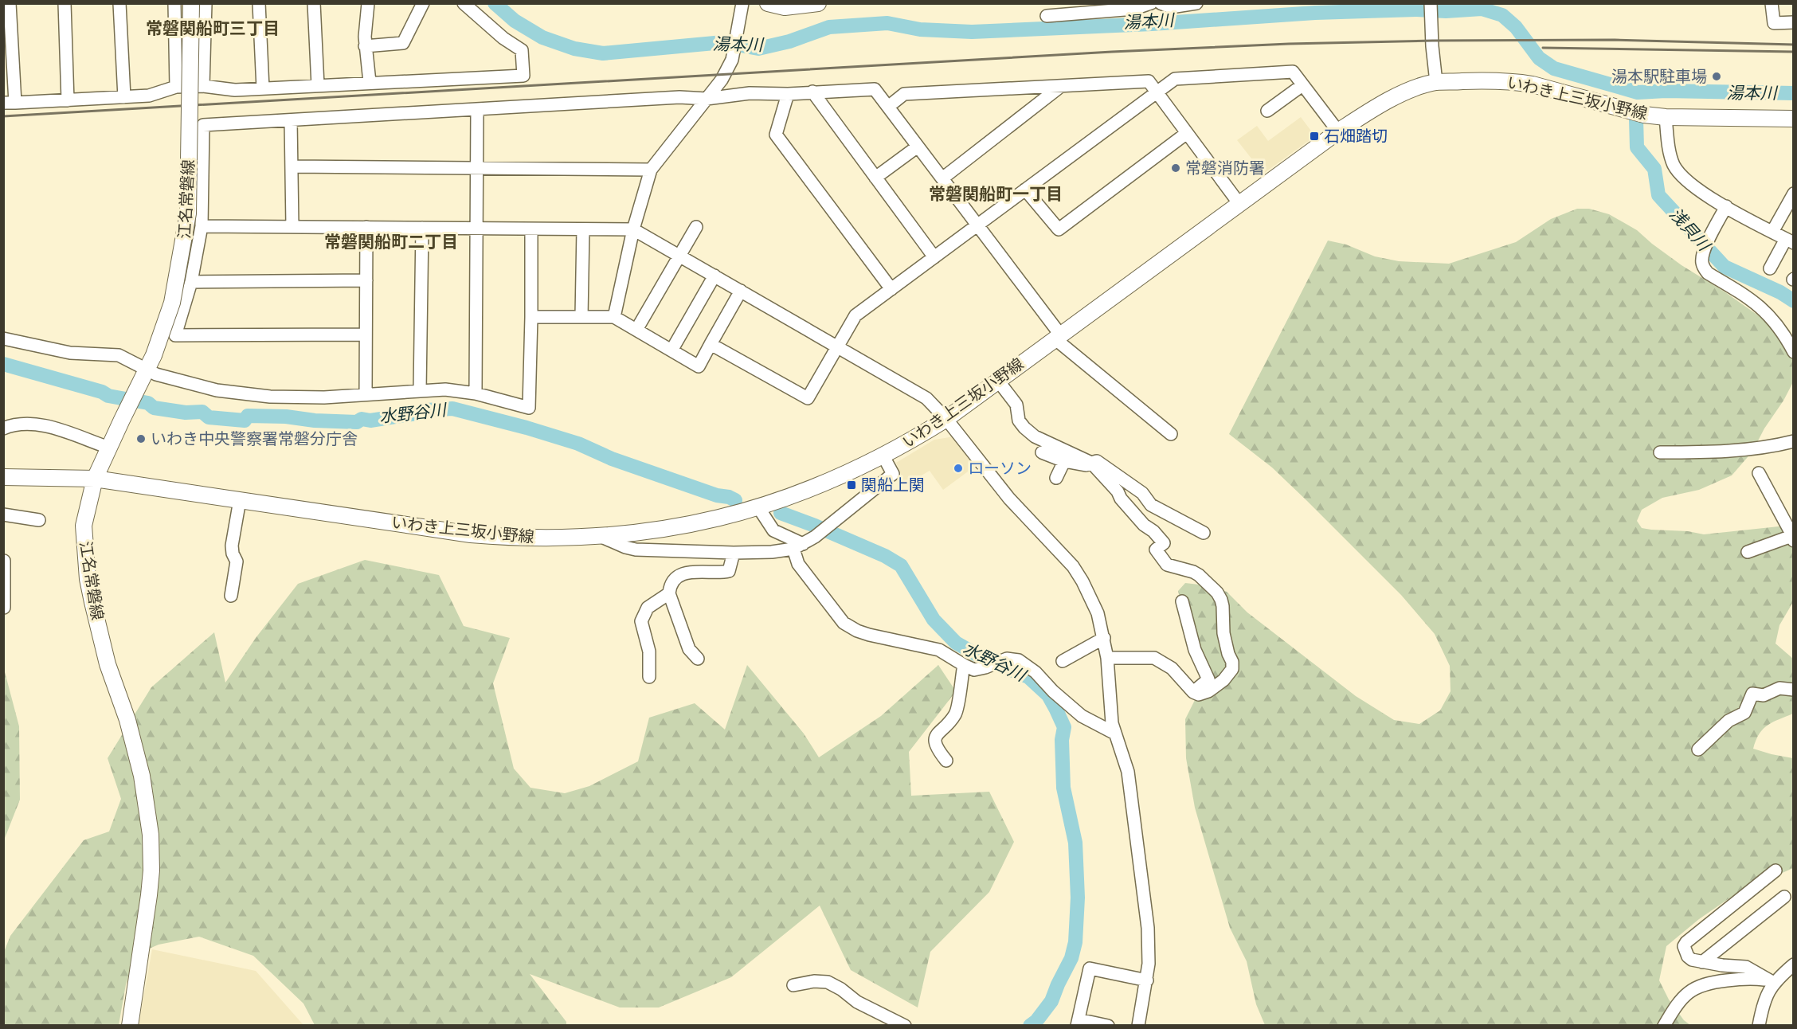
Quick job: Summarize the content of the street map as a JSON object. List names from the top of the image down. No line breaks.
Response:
{"streets":{"main road":["いわき上三坂小野線","江名常磐線"]},"crossings":[["いわき上三坂小野線","江名常磐線"]],"districts":["常磐関船町三丁目","常磐関船町一丁目","常磐関船町二丁目"],"water":["湯本川","浅貝川","水野谷川"],"places":{"other":["湯本駅駐車場","常磐消防署","いわき中央警察署常磐分庁舎","ローソン"],"transit":["石畑踏切","関船上関"]}}
